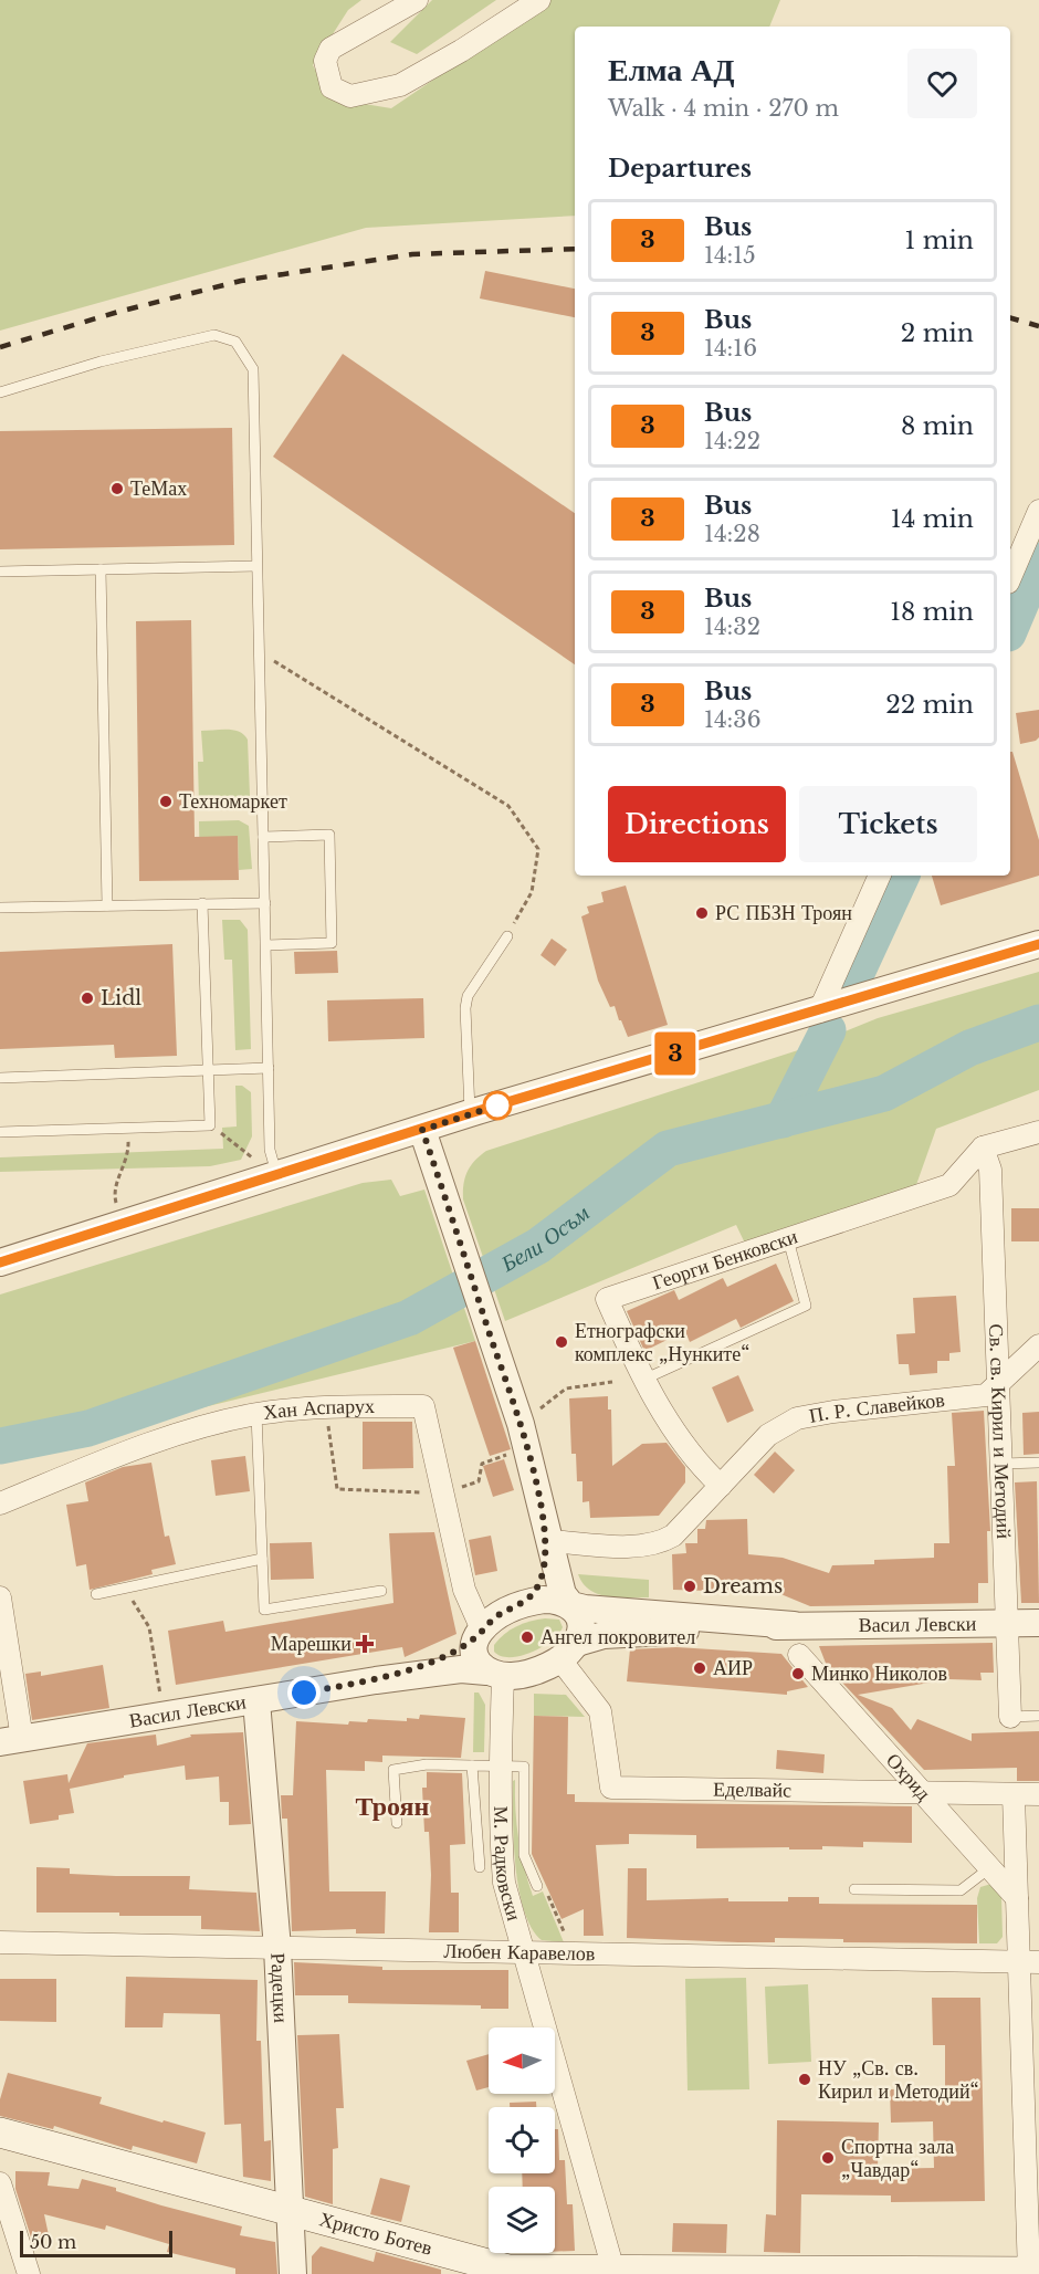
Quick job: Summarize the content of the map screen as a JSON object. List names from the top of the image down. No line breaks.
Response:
{"streets":{"main road":["Христо Ботев"],"street":["Георги Бенковски","П. Р. Славейков","Хан Аспарух","Св. св. Кирил и Методий","Васил Левски","Охрид","Еделвайс","М. Радковски","Любен Каравелов","Радецки"]},"crossings":[["Георги Бенковски","П. Р. Славейков"],["Георги Бенковски","Св. св. Кирил и Методий"],["П. Р. Славейков","Св. св. Кирил и Методий"],["Хан Аспарух","Васил Левски"],["Хан Аспарух","Еделвайс"],["Хан Аспарух","М. Радковски"],["Св. св. Кирил и Методий","Васил Левски"],["Васил Левски","Еделвайс"],["Васил Левски","М. Радковски"],["Васил Левски","Радецки"],["Охрид","Еделвайс"],["Еделвайс","М. Радковски"],["М. Радковски","Любен Каравелов"],["М. Радковски","Христо Ботев"],["Любен Каравелов","Радецки"],["Радецки","Христо Ботев"]],"districts":["Троян"],"water":["Бели Осъм"],"places":{"other":["ТеМах","Техномаркет","РС ПБЗН Троян","Lidl","Етнографски комплекс „Нунките“","Dreams","Ангел покровител","АИР","Минко Николов","НУ „Св. св. Кирил и Методий“","Спортна зала „Чавдар“"],"health":["Марешки"]},"lines":["bus line 3"],"scale_bar":"50 m","north":"left","page":{"on_map":"3","heading":[["Елма АД","Walk · 4 min · 270 m"],"Departures"],"list":[{"mark":"3","name":"Bus","note":"14:15","value":"1 min"},{"mark":"3","name":"Bus","note":"14:16","value":"2 min"},{"mark":"3","name":"Bus","note":"14:22","value":"8 min"},{"mark":"3","name":"Bus","note":"14:28","value":"14 min"},{"mark":"3","name":"Bus","note":"14:32","value":"18 min"},{"mark":"3","name":"Bus","note":"14:36","value":"22 min"}],"buttons":["Directions","Tickets"],"scale":"50 m"}}
